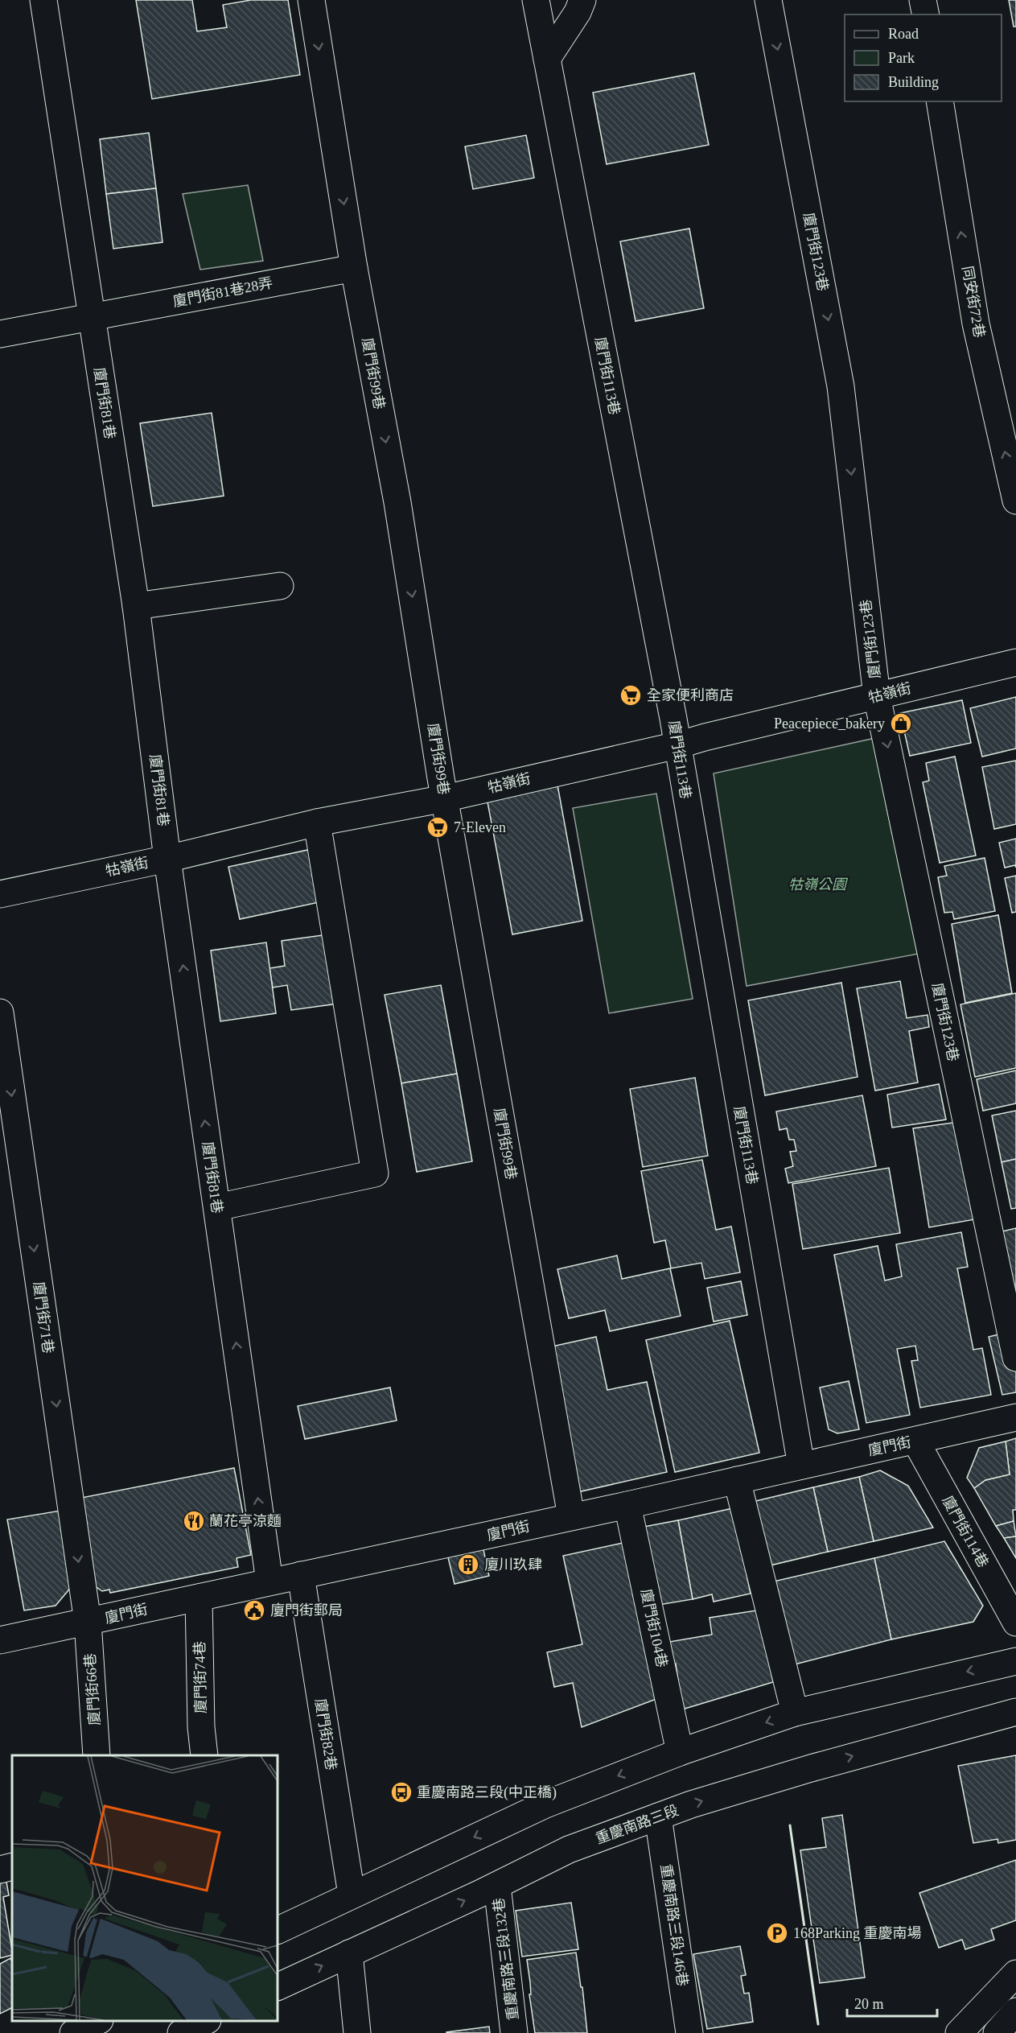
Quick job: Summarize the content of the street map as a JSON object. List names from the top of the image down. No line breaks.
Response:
{"streets":{"main road":["廈門街123巷","廈門街81巷28弄","同安街72巷","廈門街99巷","廈門街113巷","廈門街81巷","牯嶺街","廈門街71巷","廈門街","廈門街114巷","廈門街104巷","廈門街74巷","廈門街66巷","廈門街82巷","重慶南路三段","重慶南路三段146巷","重慶南路三段132巷"]},"crossings":[["廈門街123巷","牯嶺街"],["廈門街81巷28弄","廈門街99巷"],["廈門街81巷28弄","廈門街81巷"],["廈門街99巷","牯嶺街"],["廈門街99巷","廈門街"],["廈門街113巷","牯嶺街"],["廈門街113巷","廈門街"],["廈門街81巷","牯嶺街"],["廈門街81巷","廈門街"],["廈門街71巷","廈門街"],["廈門街71巷","廈門街66巷"],["廈門街","廈門街114巷"],["廈門街","廈門街104巷"],["廈門街","廈門街74巷"],["廈門街","廈門街66巷"],["廈門街","廈門街82巷"],["重慶南路三段","重慶南路三段146巷"],["重慶南路三段","重慶南路三段132巷"]],"one_way":["廈門街123巷","同安街72巷","廈門街99巷","廈門街81巷","廈門街71巷"],"parks":["牯嶺公園"],"places":{"supermarket":["全家便利商店","7-Eleven"],"shop":["Peacepiece_bakery"],"restaurant":["蘭花亭涼麵"],"building":["廈川玖肆"],"public building":["廈門街郵局"],"bus stop":["重慶南路三段(中正橋)"],"parking":["168Parking 重慶南場"]},"legend":["Road","Park","Building"],"scale_bar":"20 m"}
